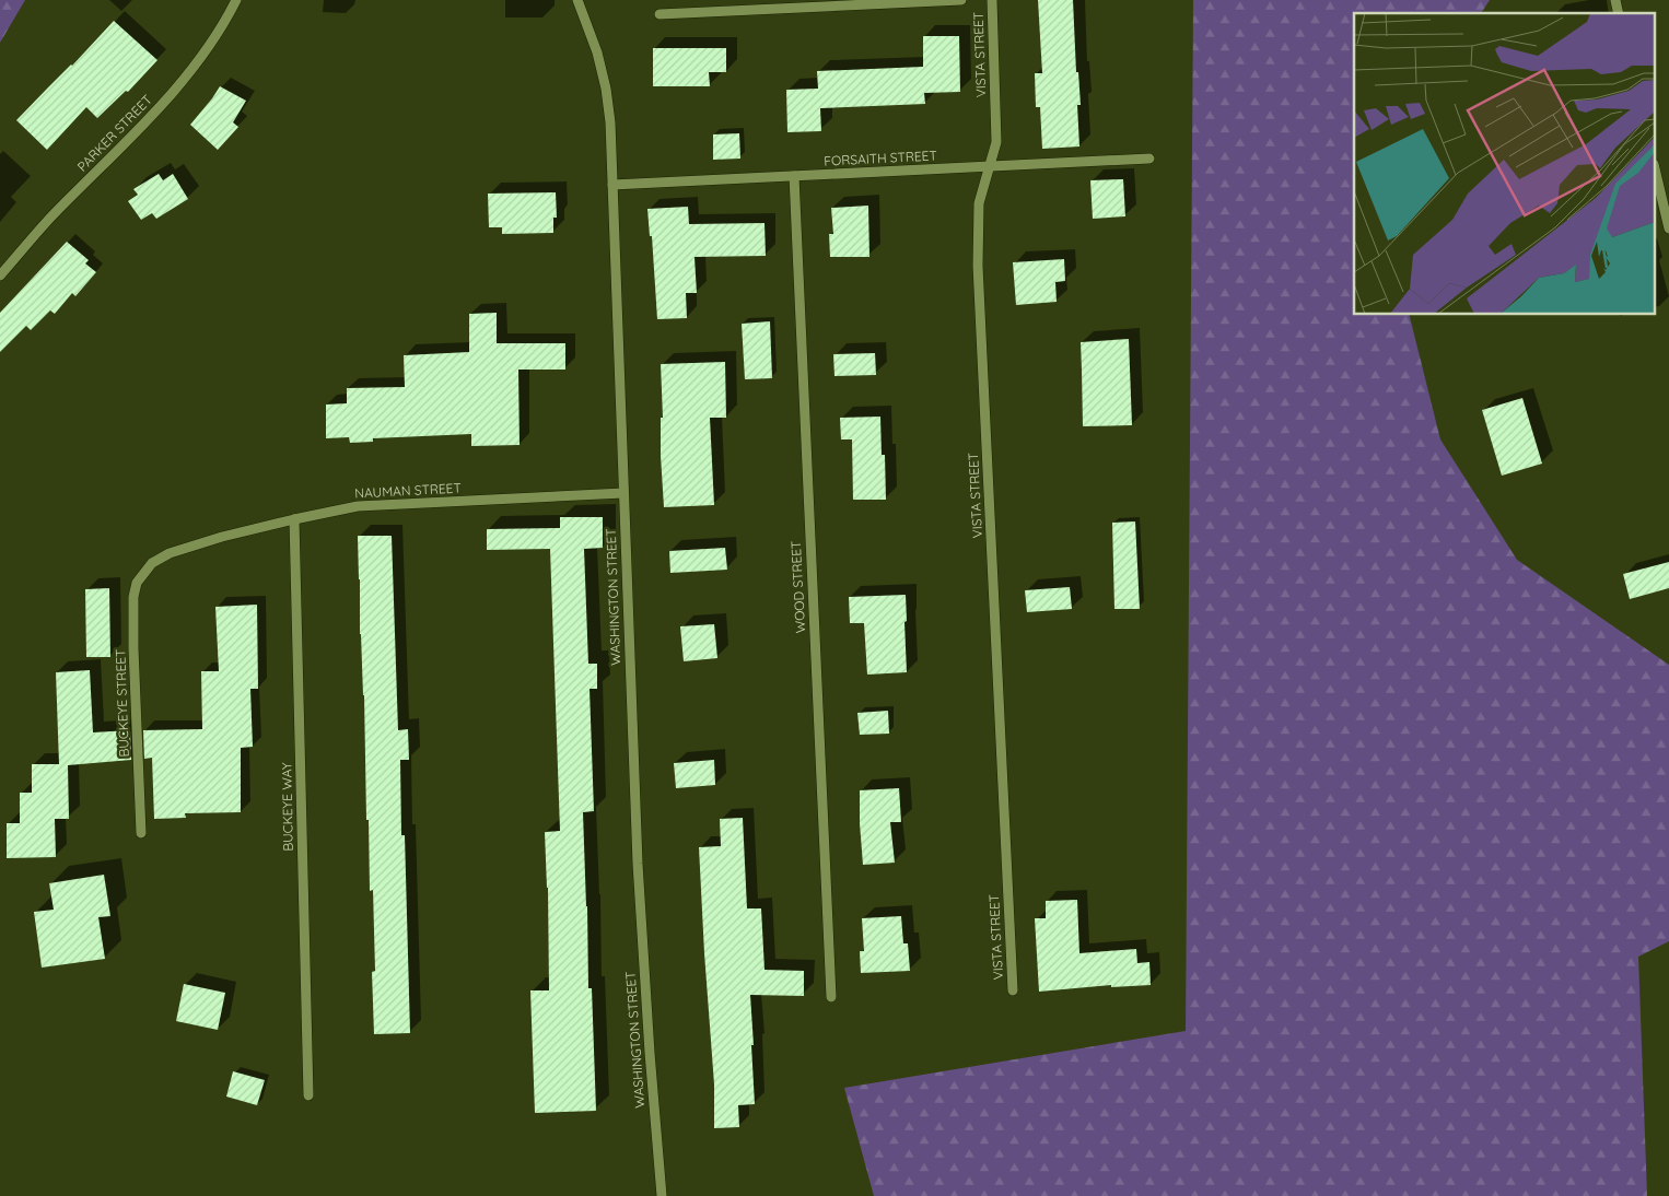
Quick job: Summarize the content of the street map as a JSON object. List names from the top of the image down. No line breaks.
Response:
{"streets":{"street":["VISTA STREET","PARKER STREET","FORSAITH STREET","NAUMAN STREET","WOOD STREET","WASHINGTON STREET","BUCKEYE STREET","BUCKEYE WAY"]},"crossings":[["VISTA STREET","FORSAITH STREET"],["FORSAITH STREET","WOOD STREET"],["FORSAITH STREET","WASHINGTON STREET"],["NAUMAN STREET","WASHINGTON STREET"],["NAUMAN STREET","BUCKEYE STREET"],["NAUMAN STREET","BUCKEYE WAY"]]}
